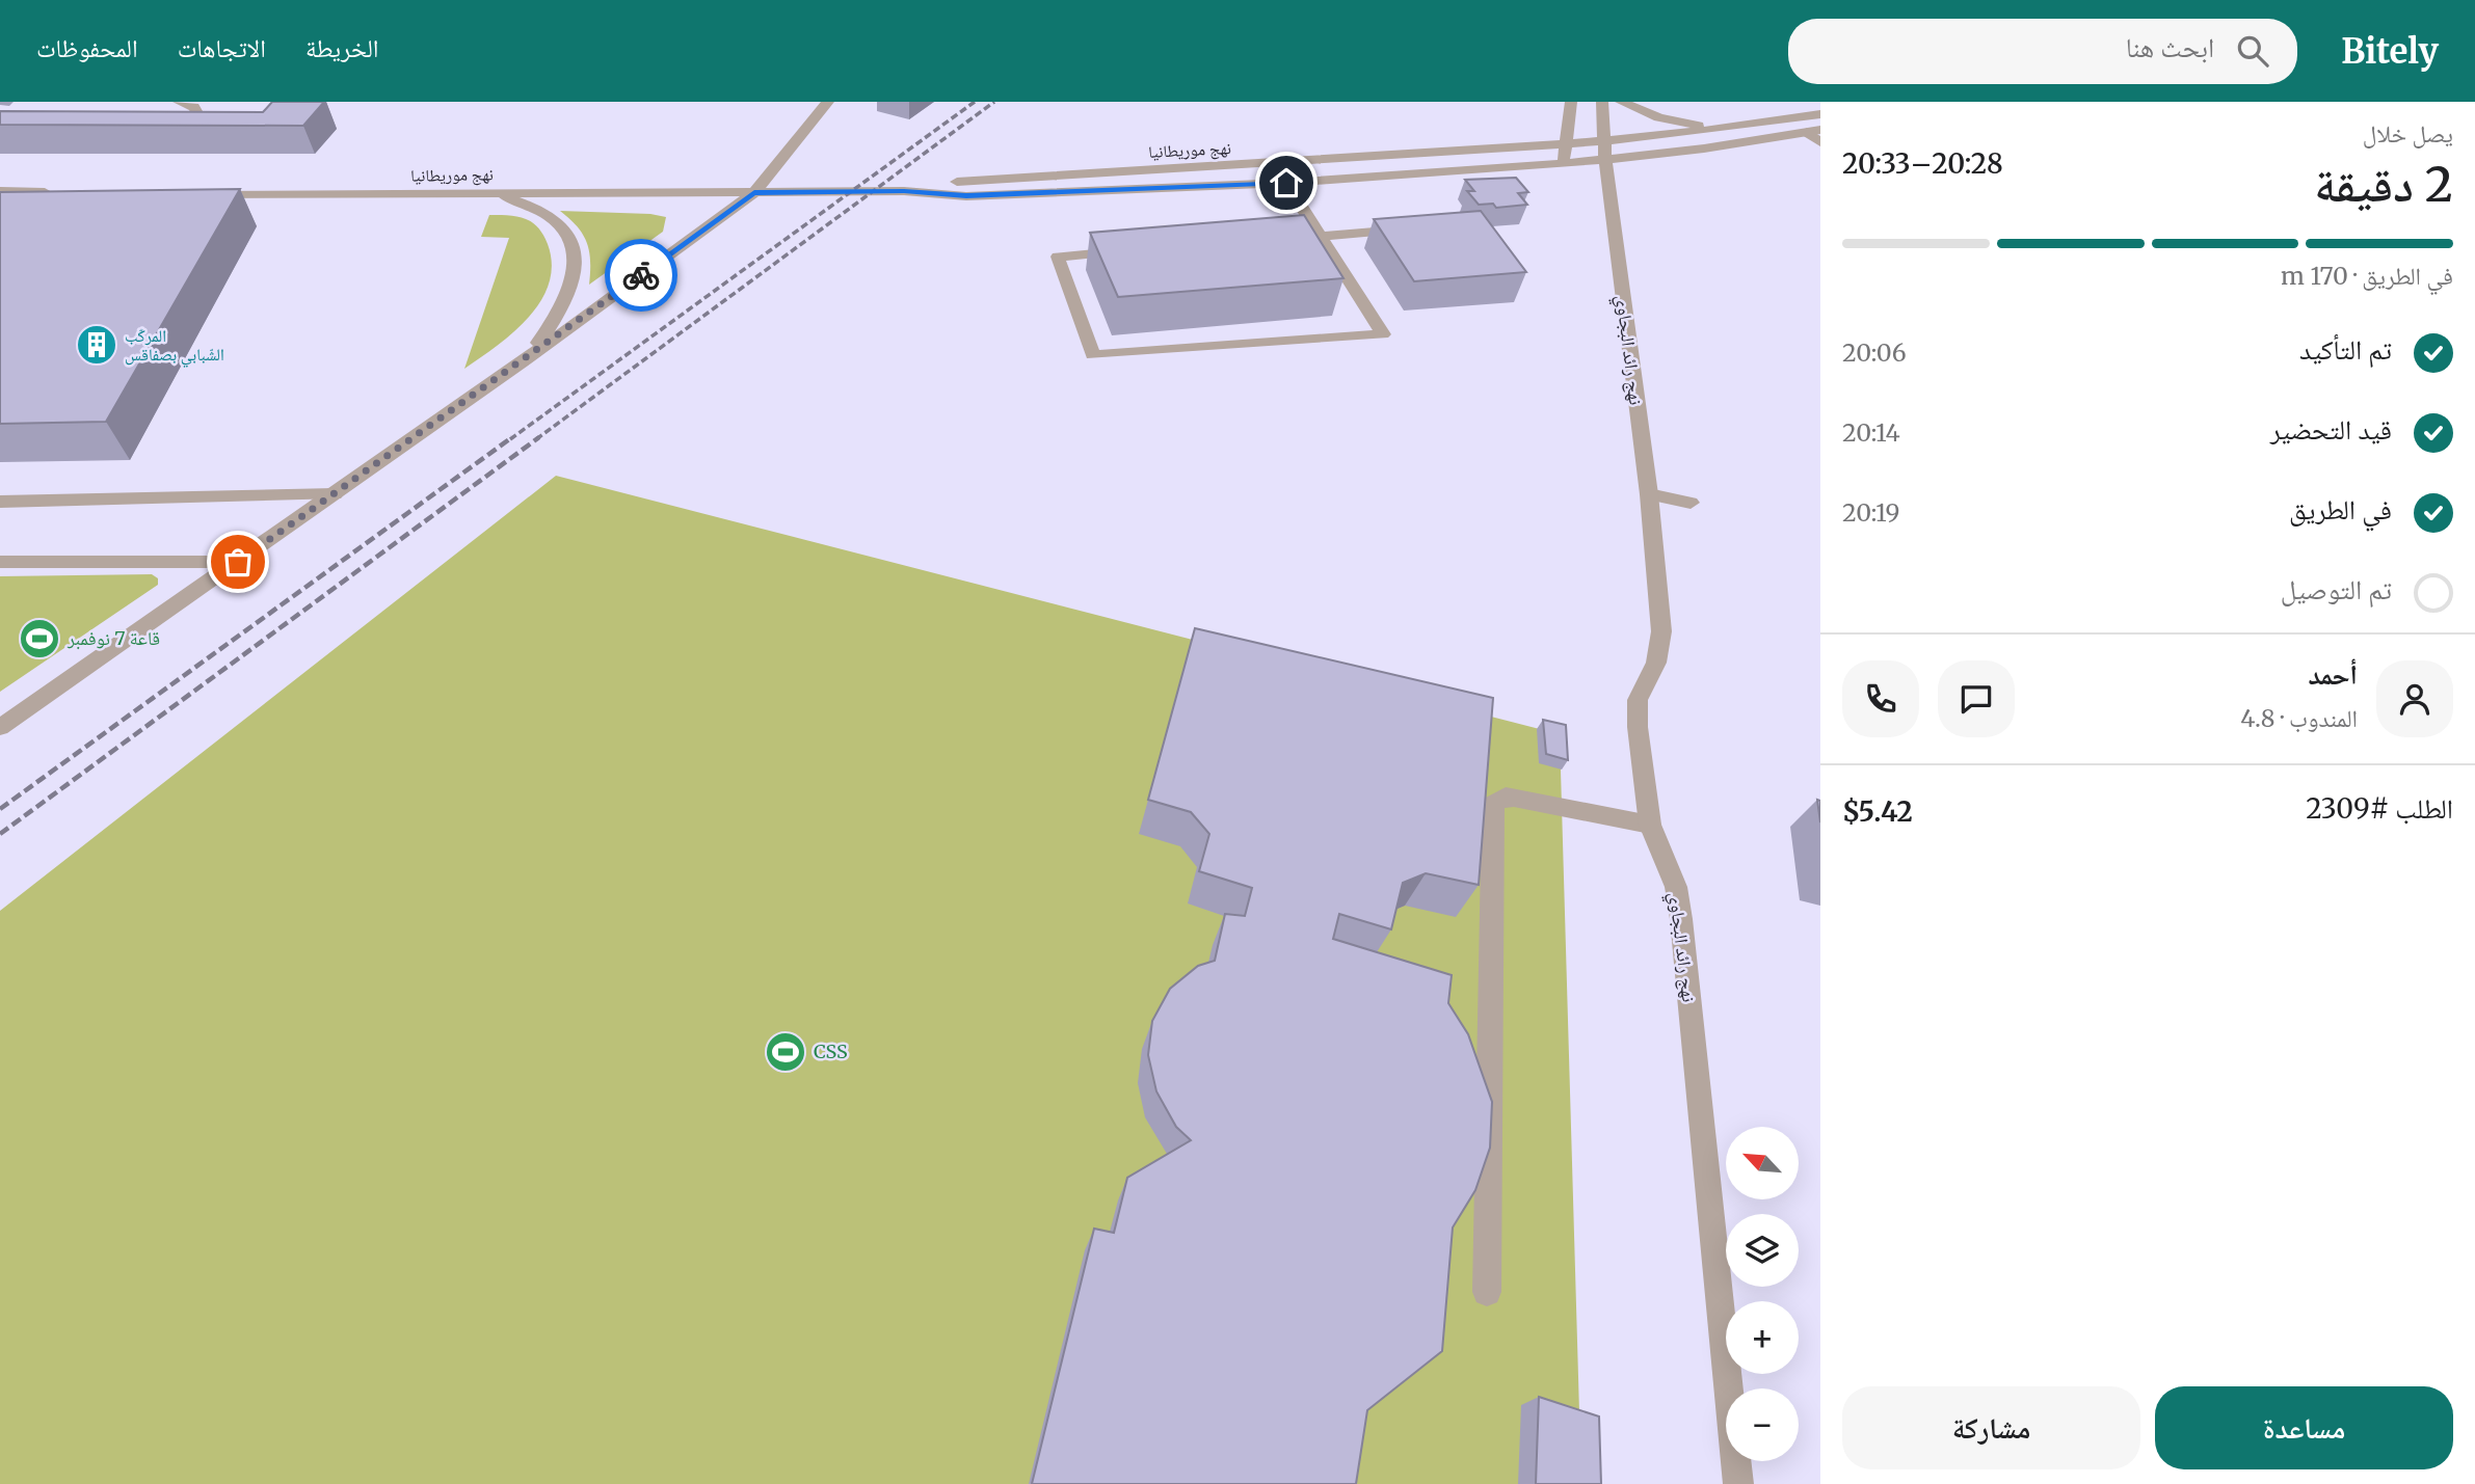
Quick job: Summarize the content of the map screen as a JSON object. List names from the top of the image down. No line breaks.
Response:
{"streets":{"street":["نهج موريطانيا","نهج رائد البجاوي"]},"crossings":[["نهج موريطانيا","نهج رائد البجاوي"]],"places":{"building":["المركّب الشّبابي بصفاقس"],"sports":["قاعة 7 نوفمبر","CSS"]},"north":"top left","page":{"header":"Bitely","search":"ابحث هنا","nav":["الخريطة","الاتجاهات","المحفوظات"],"heading":["2 دقيقة","يصل خلال","20:28–20:33"],"panel":["أحمد","المندوب · 4.8","الطلب #2309","$5.42"],"bar":"في الطريق · 170 m","list":[["تم التأكيد","20:06"],["قيد التحضير","20:14"],["في الطريق","20:19"],"تم التوصيل"],"map_buttons":["+","−"],"buttons":["مساعدة","مشاركة"]}}
